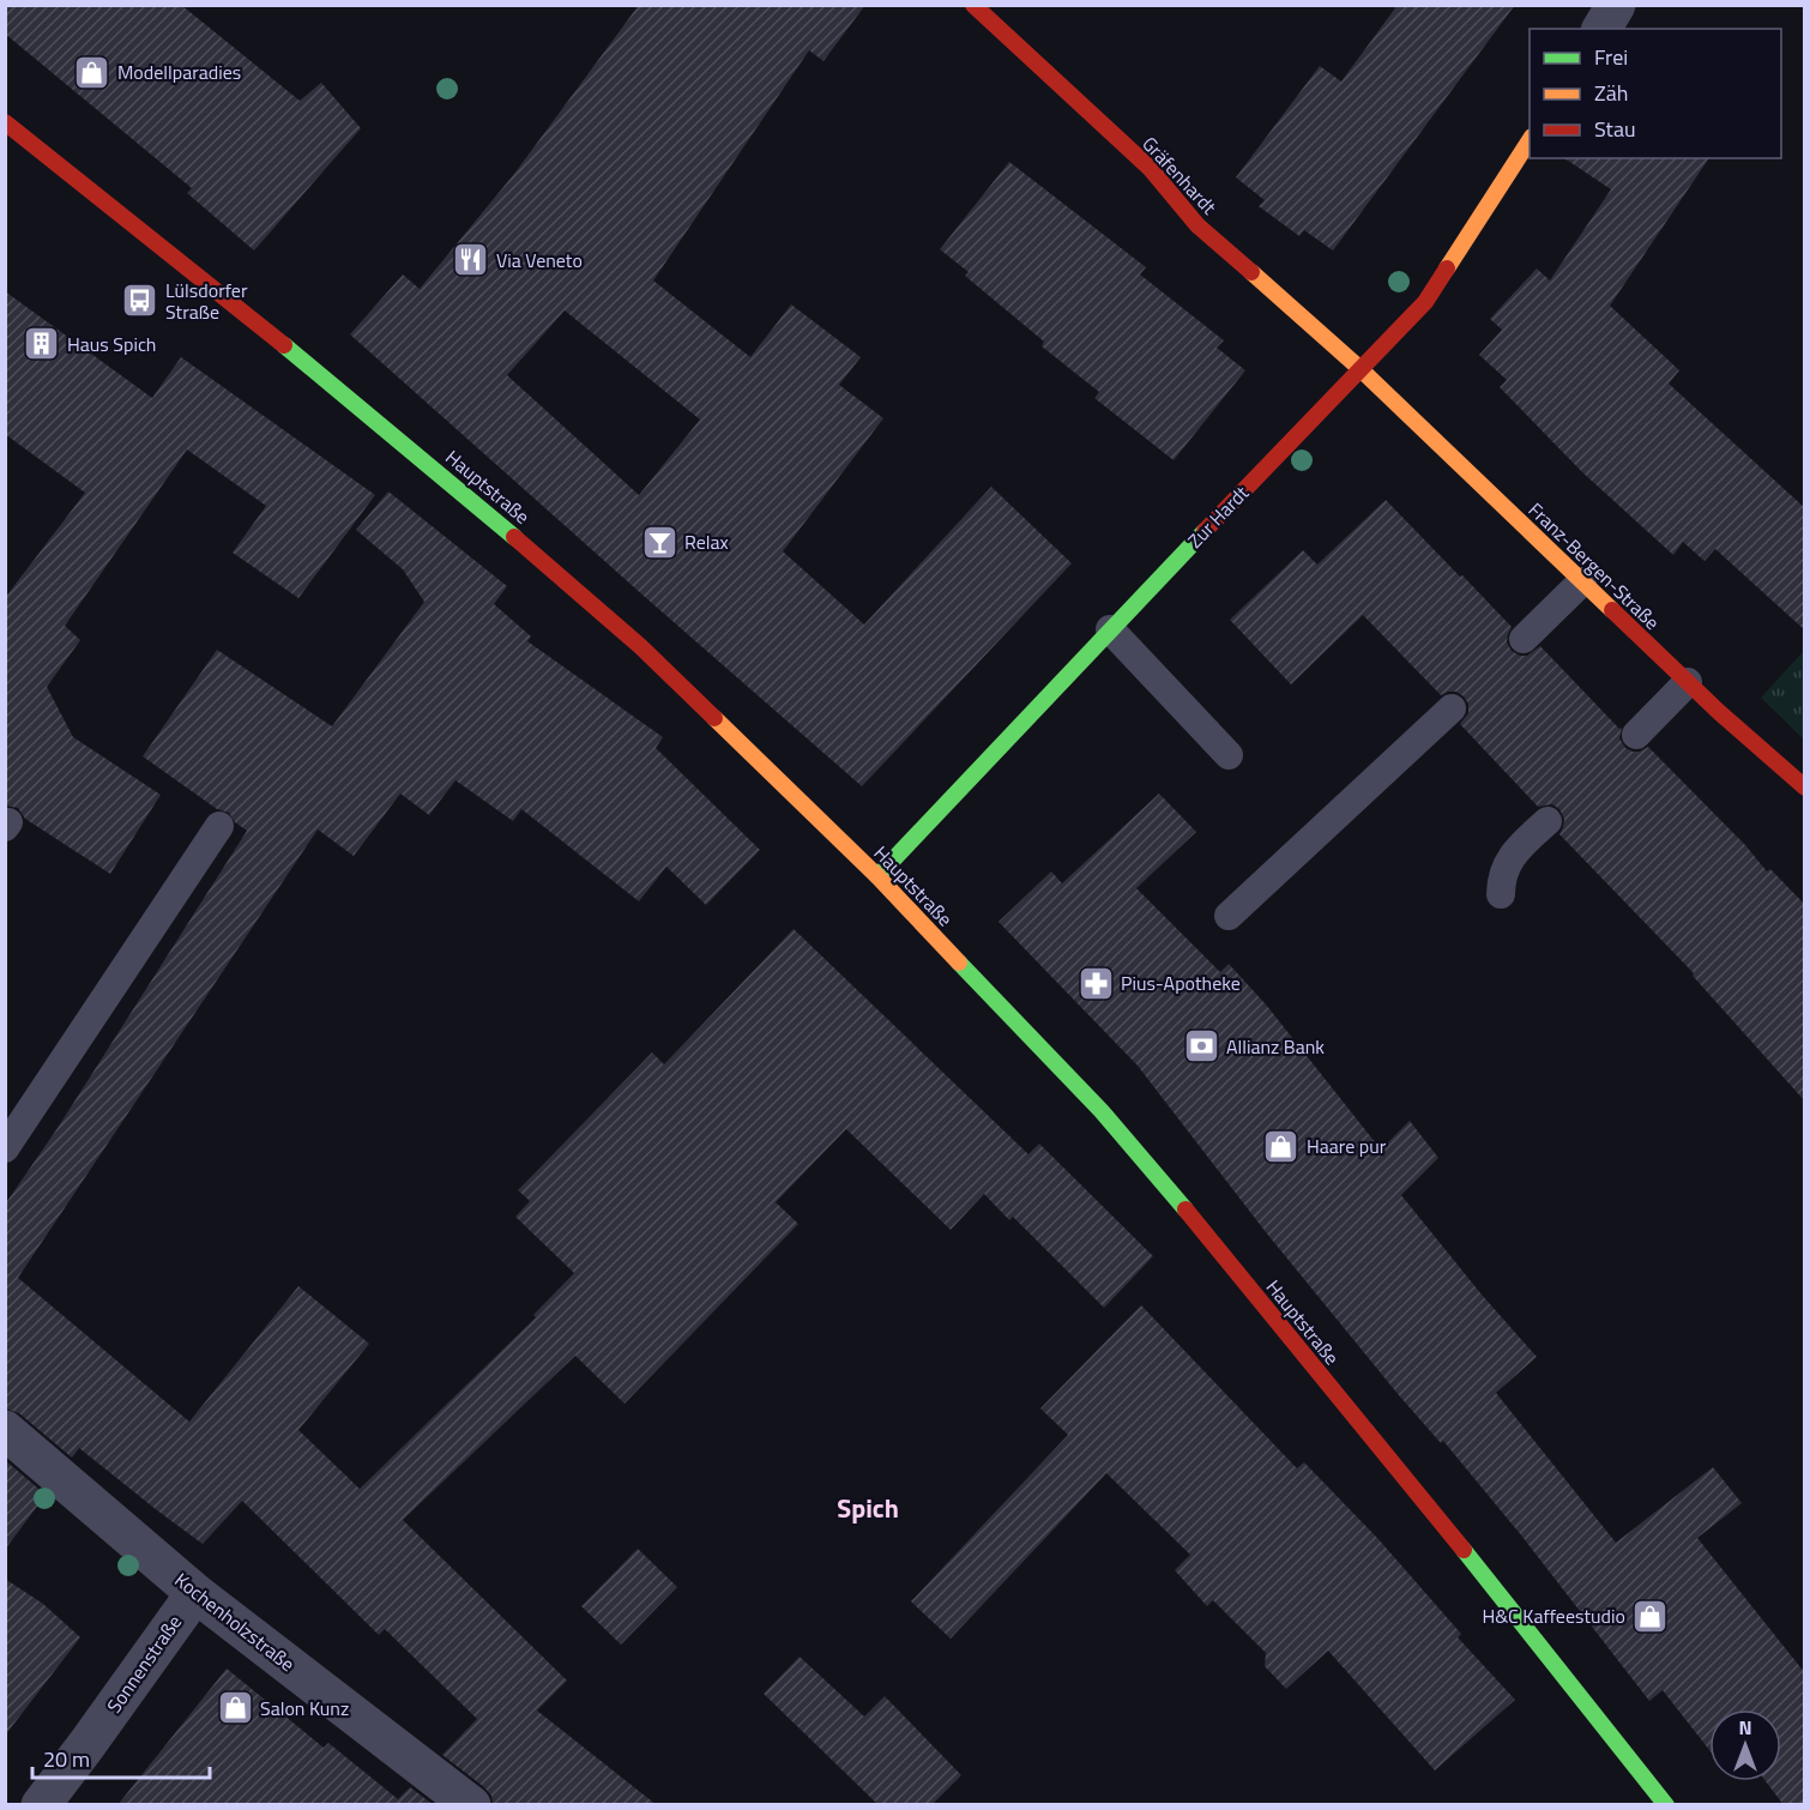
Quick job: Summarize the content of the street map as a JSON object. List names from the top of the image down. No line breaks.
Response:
{"streets":{"main road":["Gräfenhardt","Hauptstraße","Zur Hardt","Franz-Bergen-Straße"],"street":["Kochenholzstraße","Sonnenstraße"]},"crossings":[["Gräfenhardt","Zur Hardt"],["Gräfenhardt","Franz-Bergen-Straße"],["Hauptstraße","Zur Hardt"],["Zur Hardt","Franz-Bergen-Straße"],["Kochenholzstraße","Sonnenstraße"]],"districts":["Spich"],"places":{"shop":["Modellparadies","Haare pur","H&C Kaffeestudio","Salon Kunz"],"restaurant":["Via Veneto"],"bus stop":["Lülsdorfer Straße"],"building":["Haus Spich"],"bar":["Relax"],"pharmacy":["Pius-Apotheke"],"bank":["Allianz Bank"]},"legend":["Frei","Zäh","Stau"],"scale_bar":"20 m","north":"top"}
